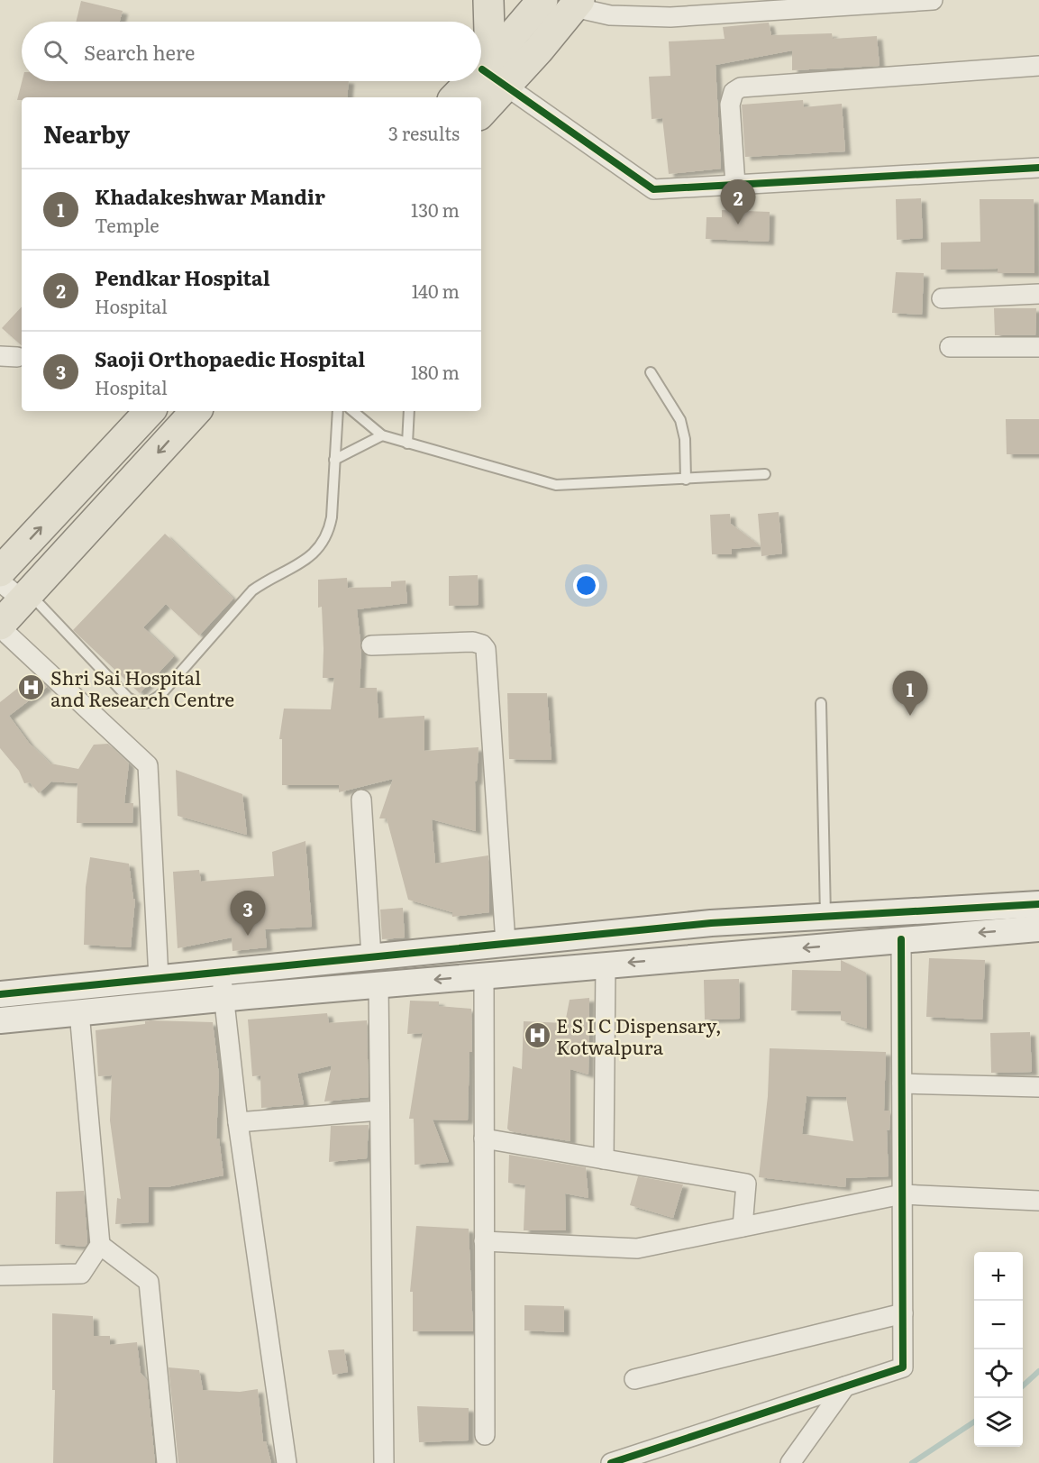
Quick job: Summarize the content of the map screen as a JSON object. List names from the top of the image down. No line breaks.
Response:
{"places":{"hospital":["Shri Sai Hospital and Research Centre","E S I C Dispensary, Kotwalpura"]},"page":{"search":"Search here","heading":["Nearby","3 results"],"list":[{"mark":"1","name":"Khadakeshwar Mandir","note":"Temple","value":"130 m"},{"mark":"2","name":"Pendkar Hospital","note":"Hospital","value":"140 m"},{"mark":"3","name":"Saoji Orthopaedic Hospital","note":"Hospital","value":"180 m"}],"pins":["2","1","3"],"map_buttons":["+","−"]}}
